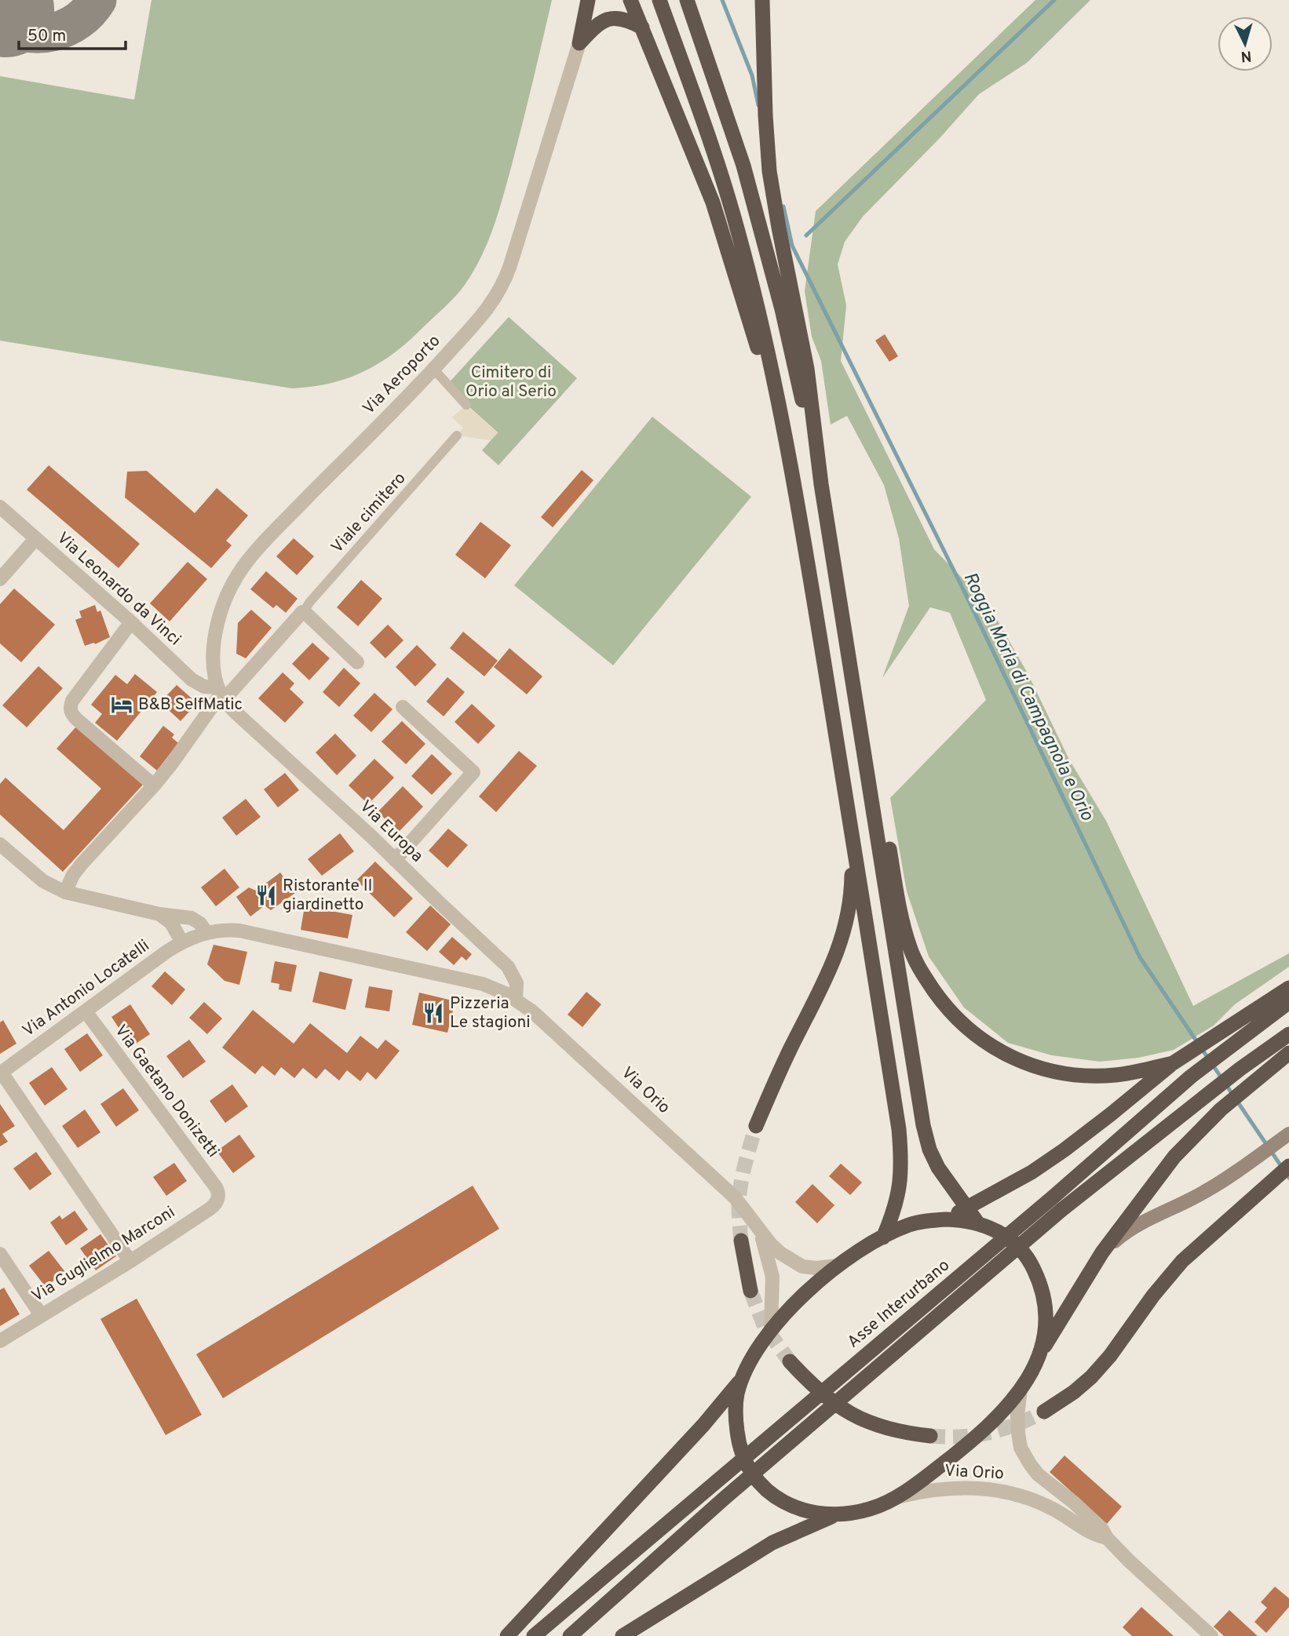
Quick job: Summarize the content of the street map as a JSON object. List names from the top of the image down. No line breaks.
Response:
{"streets":{"highway":["Asse Interurbano"],"street":["Via Aeroporto","Viale cimitero","Via Leonardo da Vinci","Via Europa","Via Antonio Locatelli","Via Orio","Via Gaetano Donizetti","Via Guglielmo Marconi"]},"crossings":[["Via Aeroporto","Via Leonardo da Vinci"],["Via Aeroporto","Via Europa"],["Via Leonardo da Vinci","Via Europa"],["Via Europa","Via Orio"],["Via Antonio Locatelli","Via Orio"],["Via Antonio Locatelli","Via Gaetano Donizetti"],["Via Gaetano Donizetti","Via Guglielmo Marconi"]],"water":["Roggia Morla di Campagnola e Orio"],"parks":["Cimitero di Orio al Serio"],"places":{"hotel":["B&B SelfMatic"],"restaurant":["Ristorante Il giardinetto","Pizzeria Le stagioni"]},"scale_bar":"50 m","north":"bottom"}
